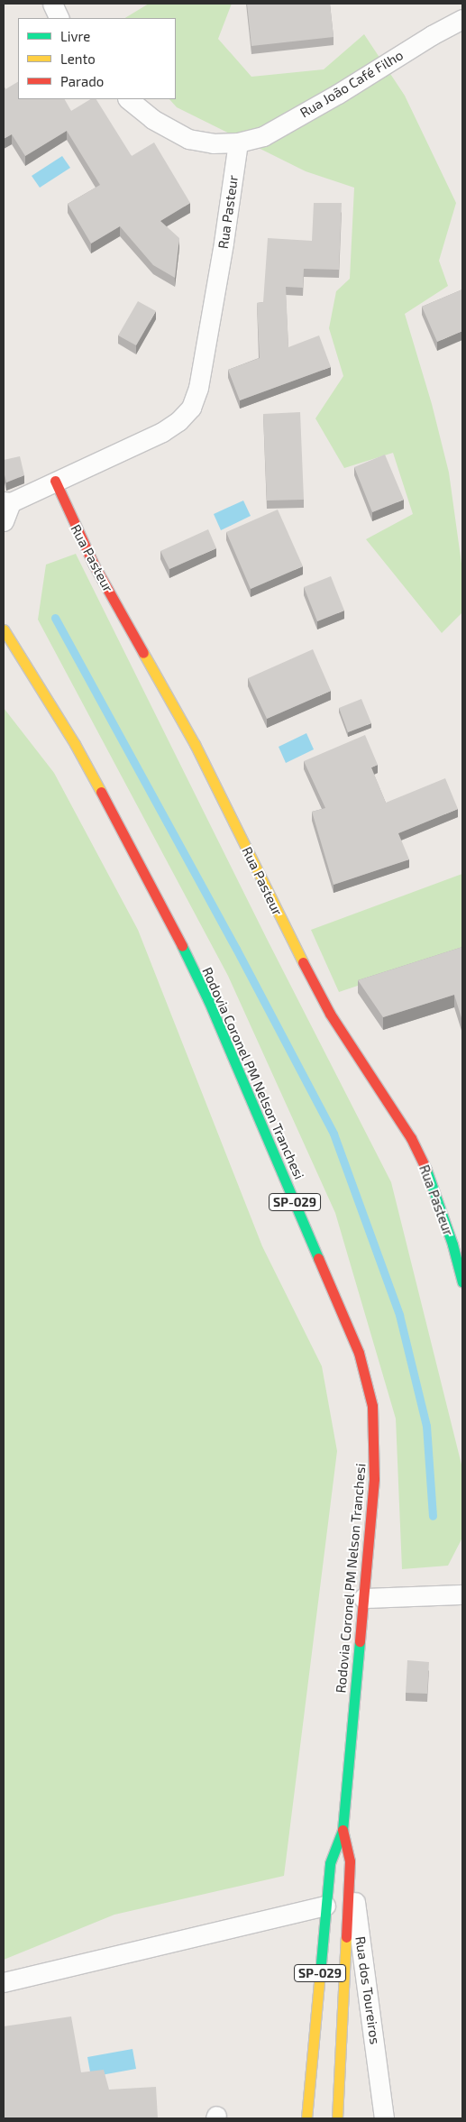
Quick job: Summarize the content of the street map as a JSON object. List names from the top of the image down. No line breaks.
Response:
{"streets":{"main road":["Rua Pasteur","Rodovia Coronel PM Nelson Tranchesi","SP-029"],"street":["Rua João Café Filho","Rua dos Toureiros"]},"crossings":[["Rua João Café Filho","Rua Pasteur"],["Rodovia Coronel PM Nelson Tranchesi","Rua dos Toureiros"]],"legend":["Livre","Lento","Parado"]}
